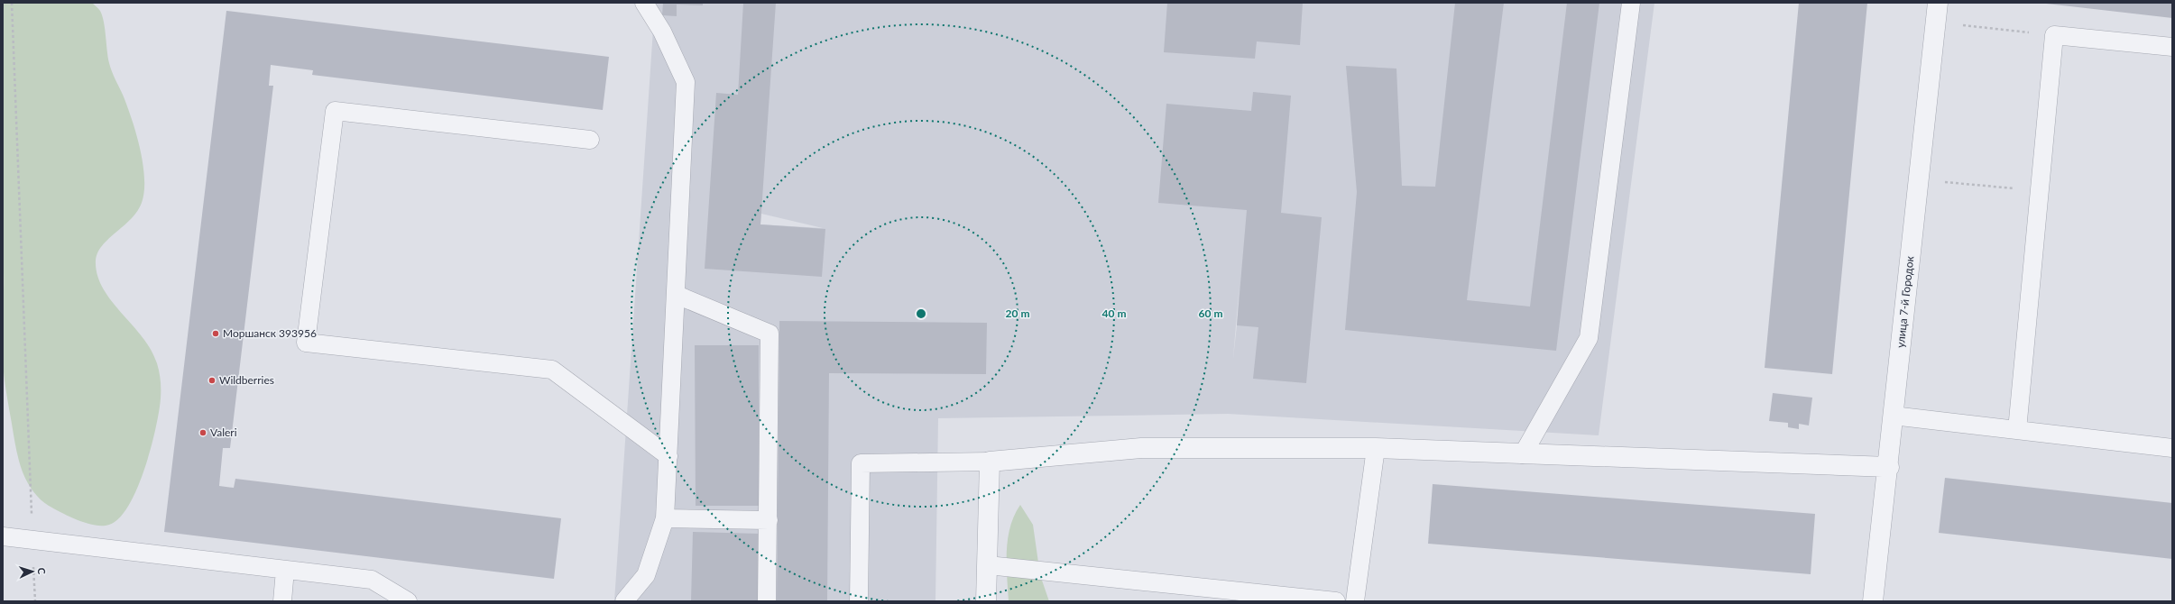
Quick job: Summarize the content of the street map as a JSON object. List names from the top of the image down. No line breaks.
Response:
{"streets":{"street":["улица 7-й Городок"]},"places":["Моршанск 393956","Wildberries","Valeri"],"north":"right","rings":["20 m","40 m","60 m"]}
